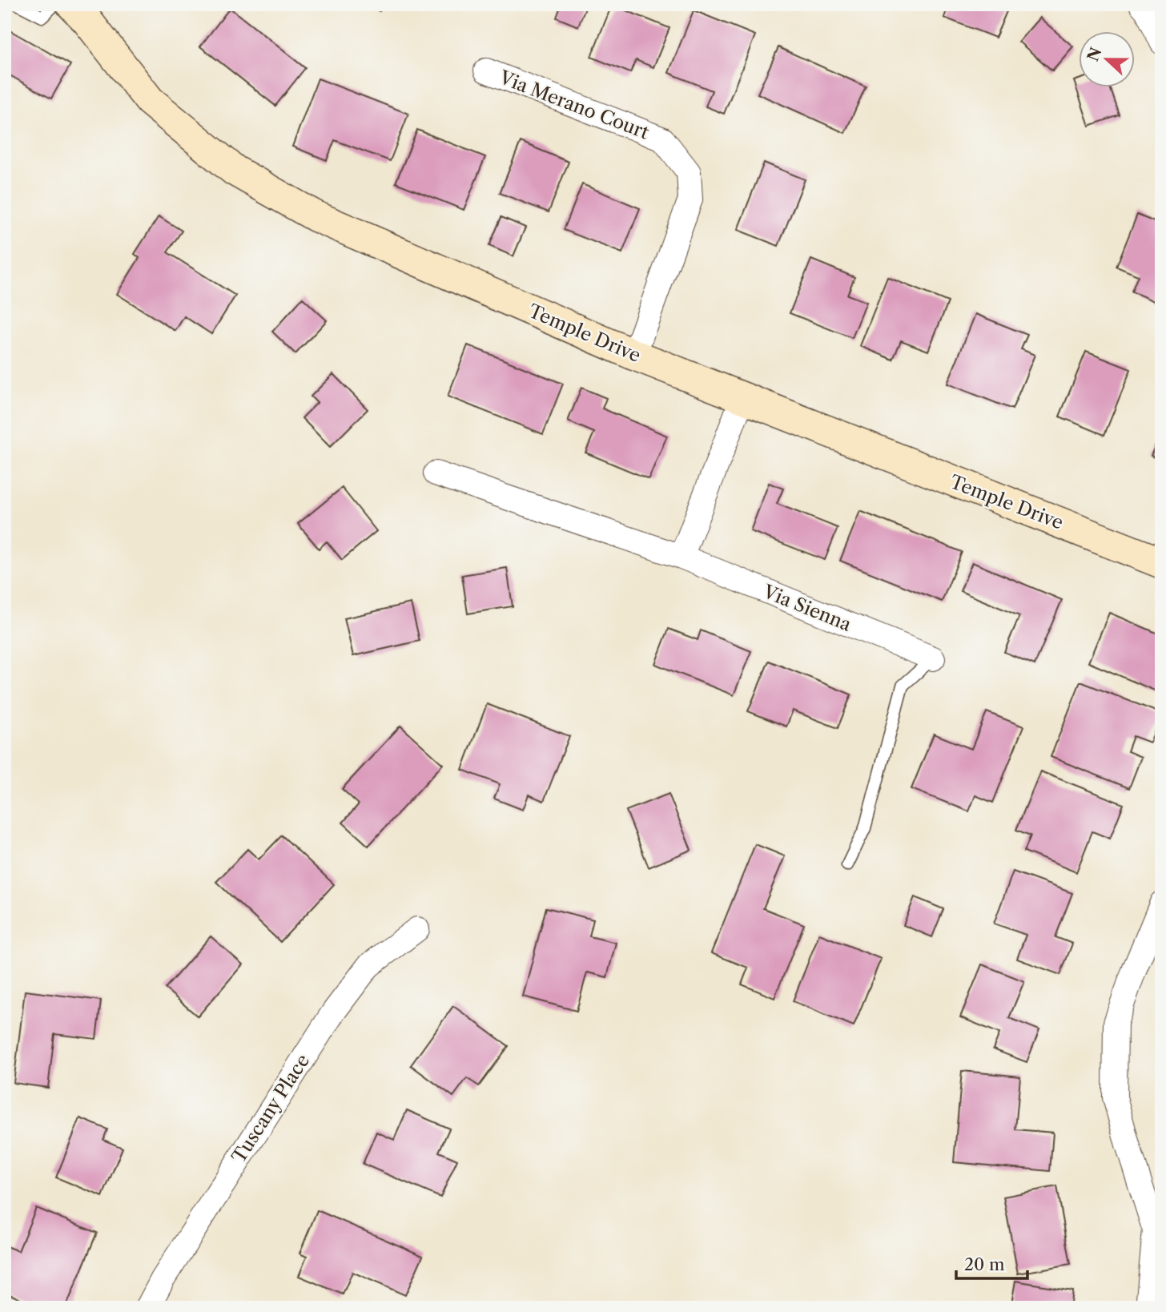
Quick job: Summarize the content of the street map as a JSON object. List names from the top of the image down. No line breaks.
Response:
{"streets":{"street":["Via Merano Court","Temple Drive","Via Sienna","Tuscany Place"]},"crossings":[["Via Merano Court","Temple Drive"]],"scale_bar":"20 m","north":"left"}
